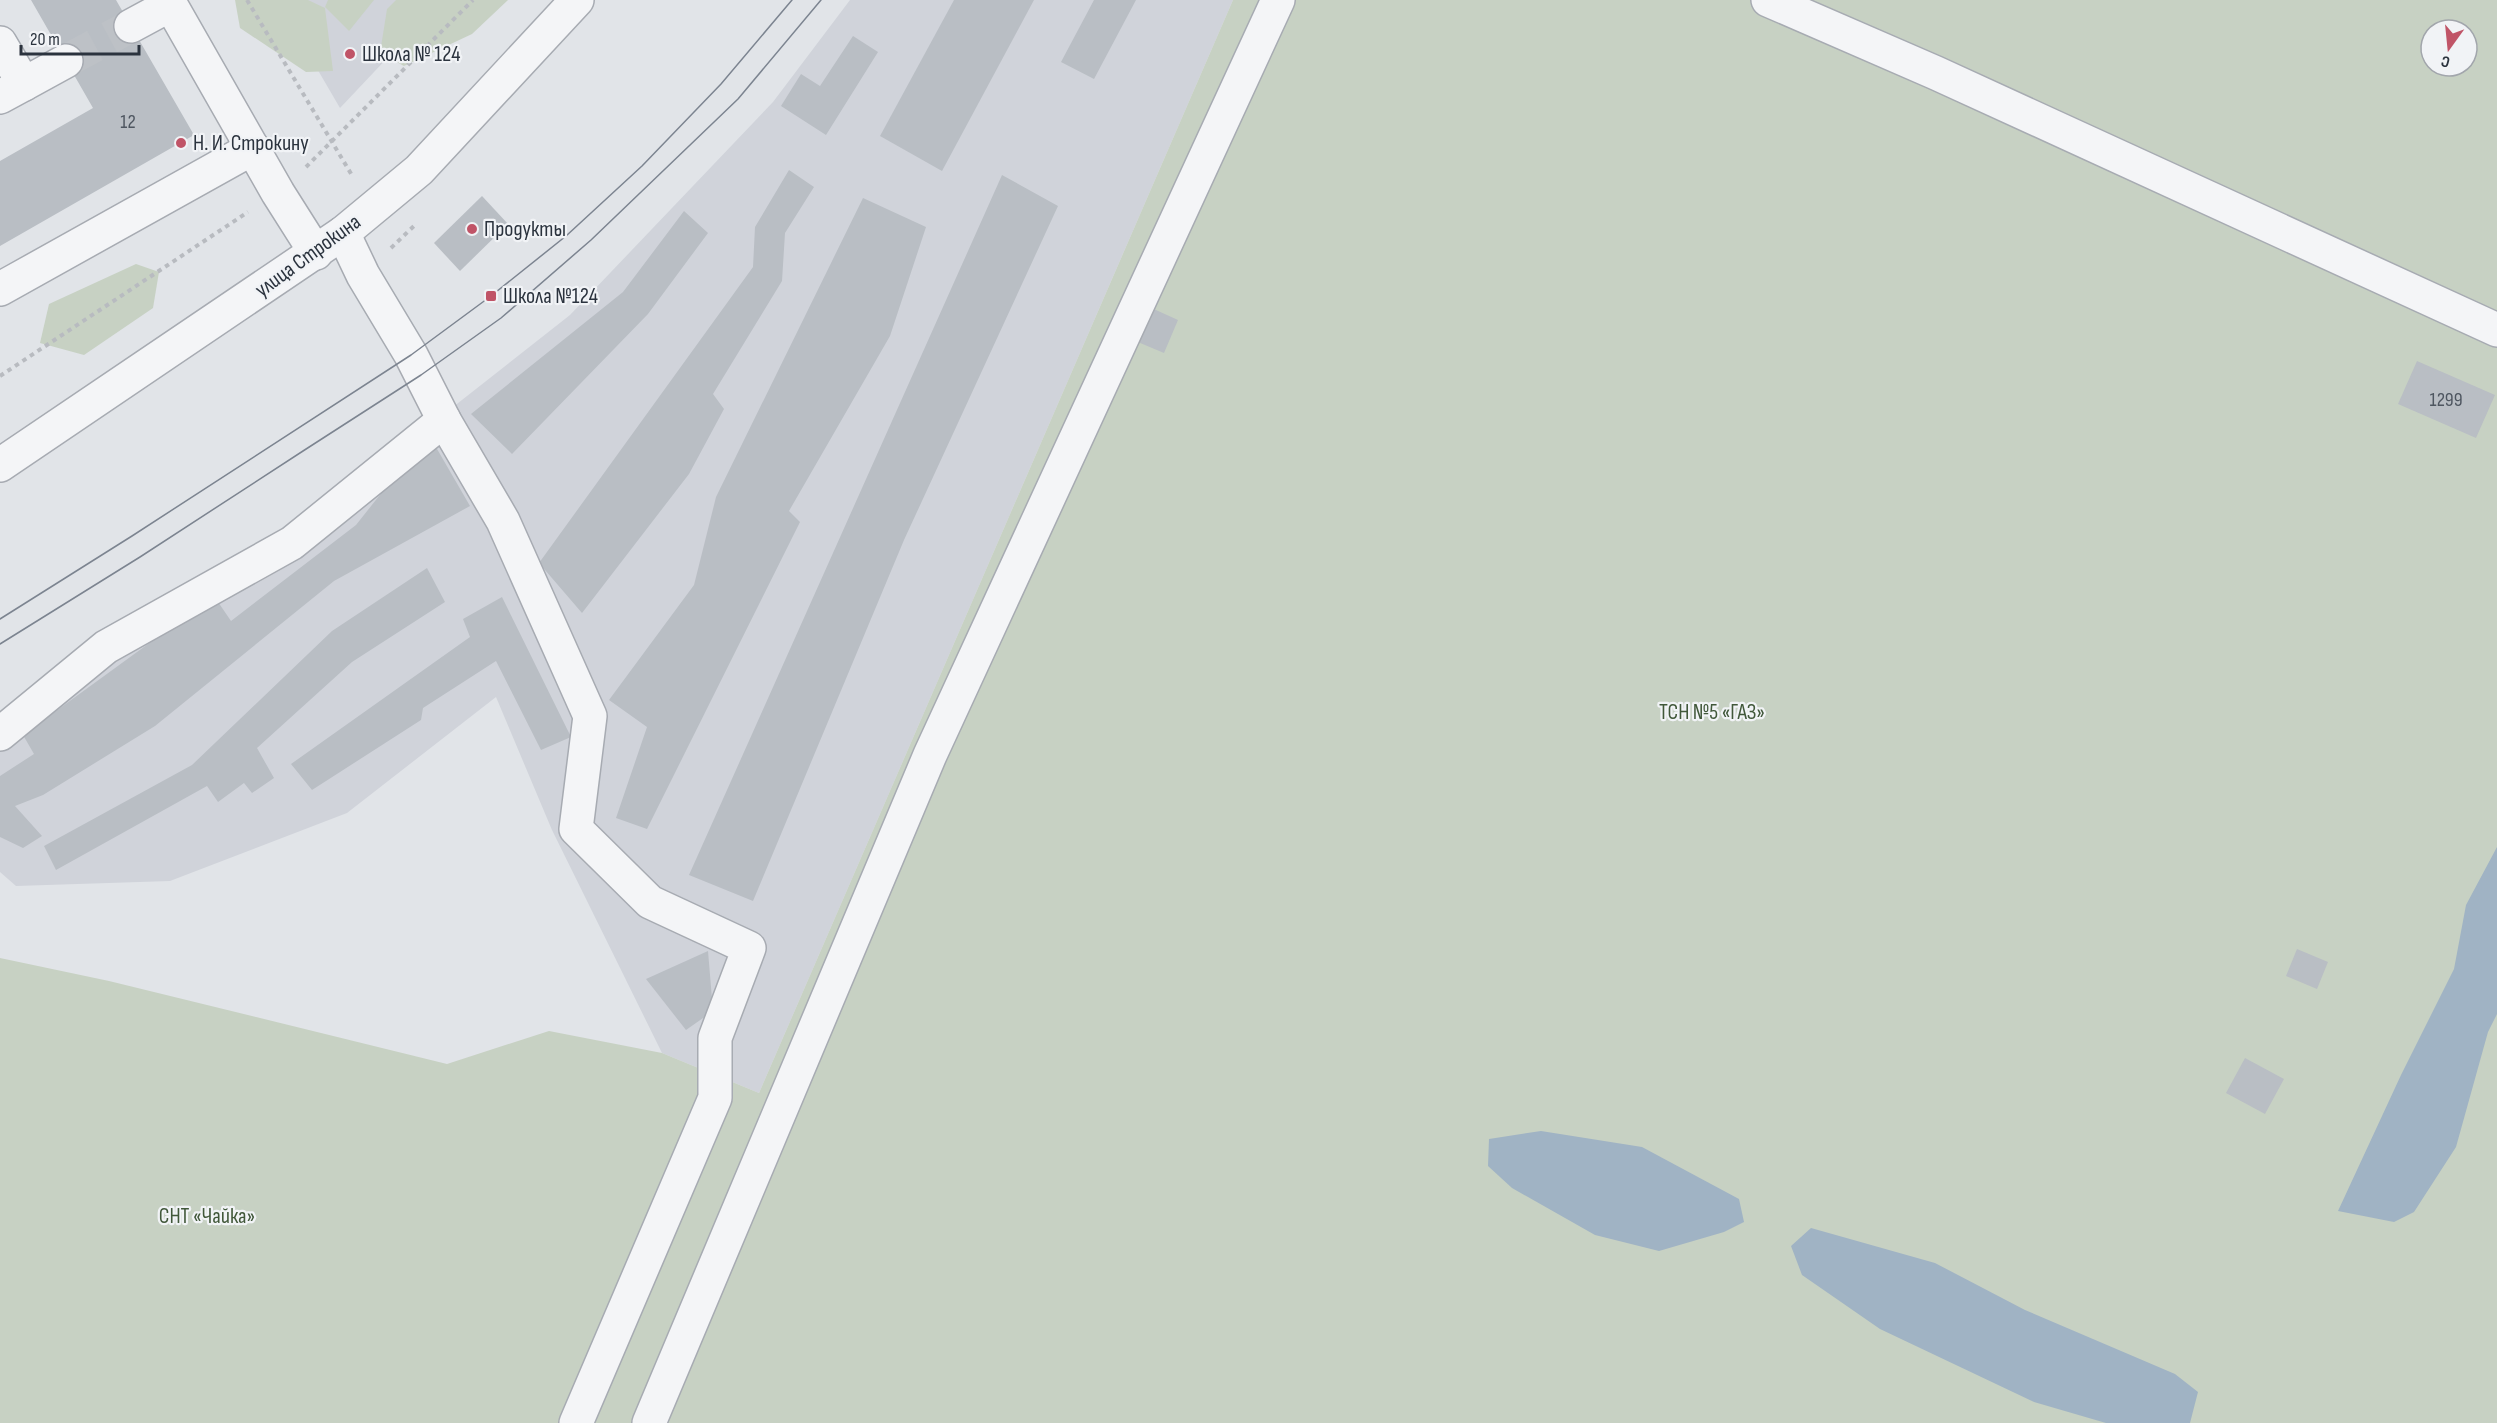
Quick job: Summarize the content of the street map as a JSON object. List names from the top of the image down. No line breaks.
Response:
{"streets":{"street":["улица Строкина"]},"parks":["ТСН №5 «ГАЗ»","СНТ «Чайка»"],"places":{"other":["Школа № 124","Н. И. Строкину","Продукты"],"transit":["Школа №124"]},"house_numbers":["12","1299"],"scale_bar":"20 m","north":"bottom"}
